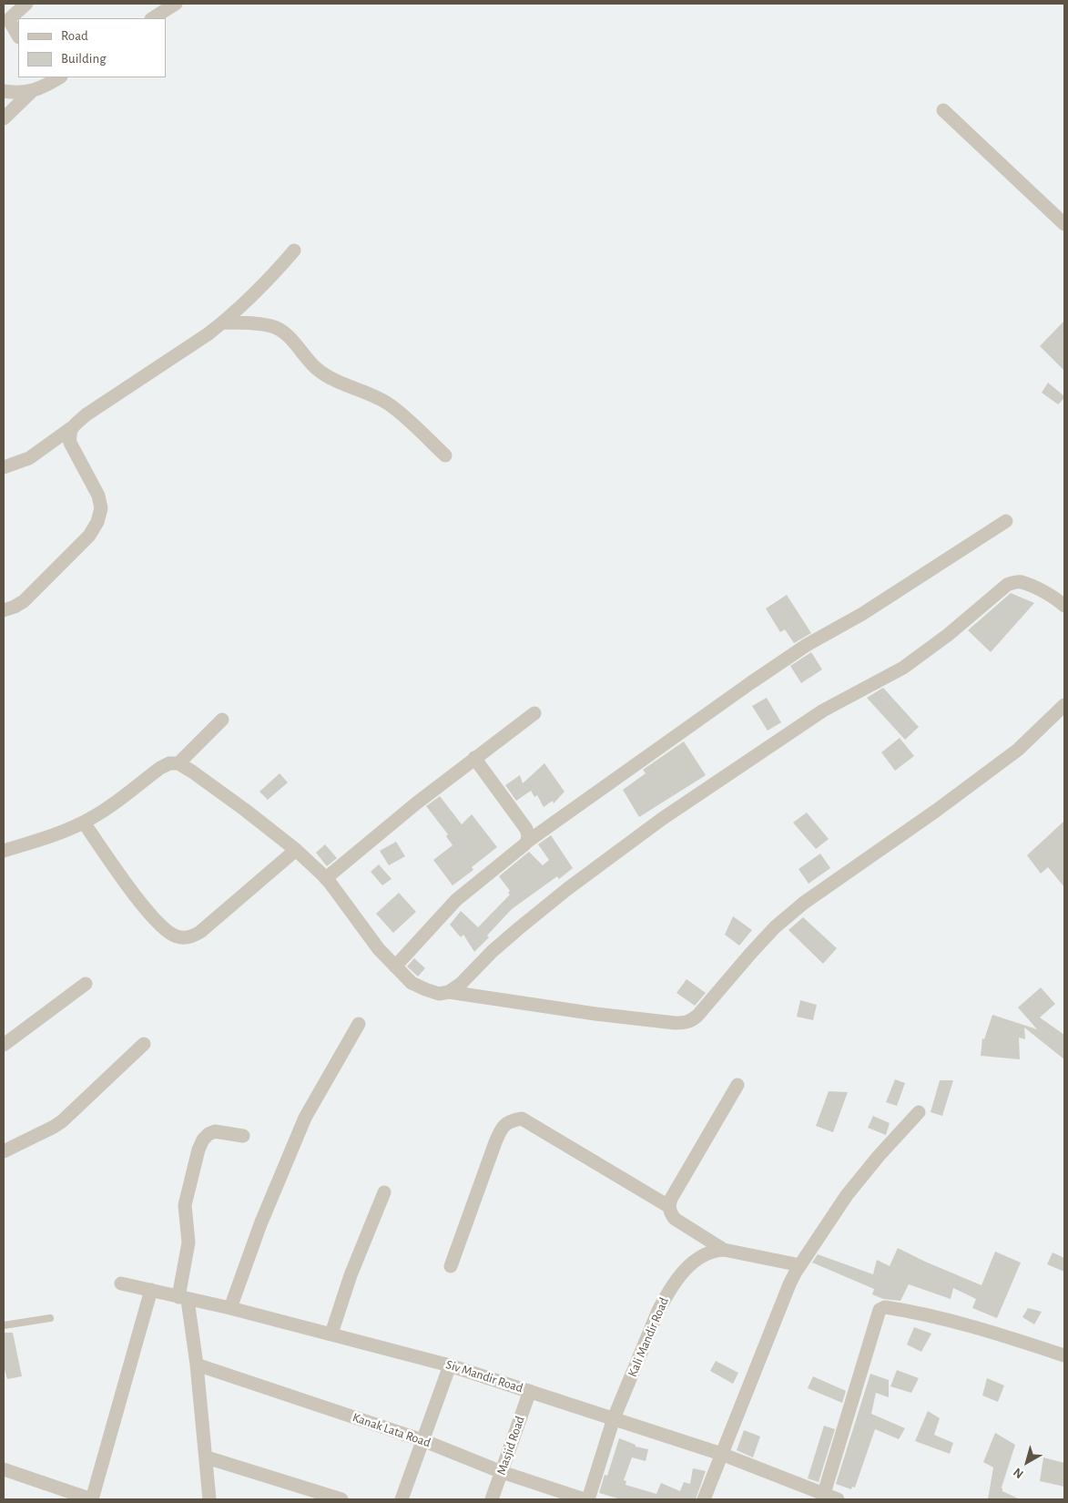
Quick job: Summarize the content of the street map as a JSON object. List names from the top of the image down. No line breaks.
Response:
{"streets":{"street":["Kali Mandir Road","Siv Mandir Road","Kanak Lata Road","Masjid Road"]},"crossings":[["Kali Mandir Road","Siv Mandir Road"],["Kali Mandir Road","Kanak Lata Road"],["Siv Mandir Road","Masjid Road"],["Kanak Lata Road","Masjid Road"]],"legend":["Road","Building"],"north":"bottom left"}
